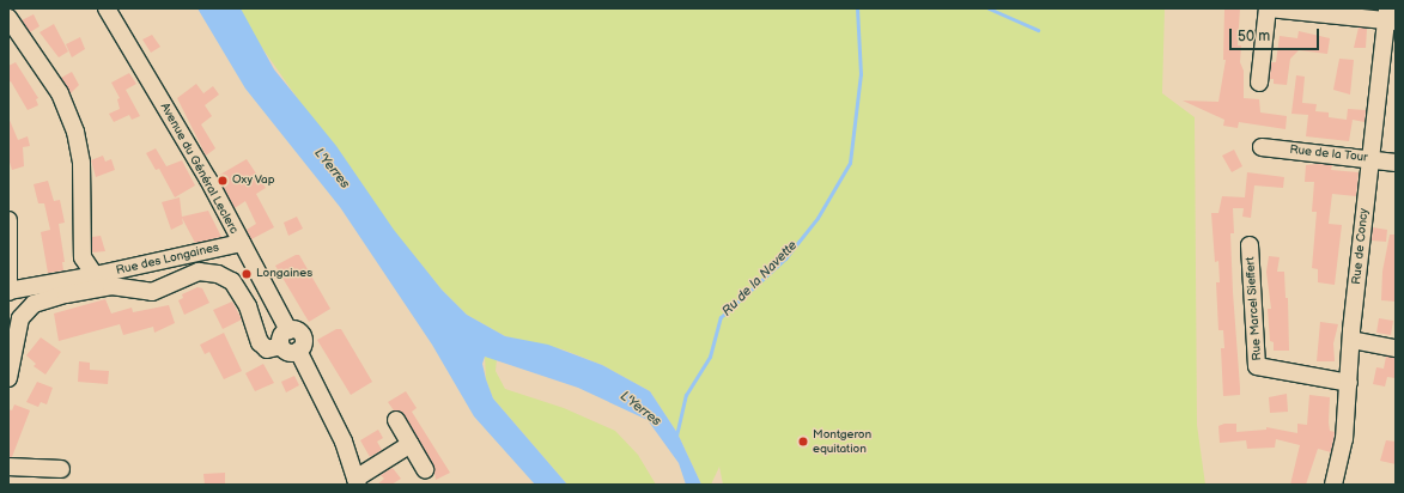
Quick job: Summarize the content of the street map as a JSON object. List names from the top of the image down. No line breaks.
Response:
{"streets":{"street":["Rue de la Tour","Avenue du Général Leclerc","Rue de Concy","Rue des Longaines","Rue Marcel Sieffert"]},"crossings":[["Rue de la Tour","Rue de Concy"],["Avenue du Général Leclerc","Rue des Longaines"],["Rue de Concy","Rue Marcel Sieffert"]],"water":["L'Yerres","Ru de la Navette"],"places":["Oxy Vap","Longaines","Montgeron equitation"],"scale_bar":"50 m"}
